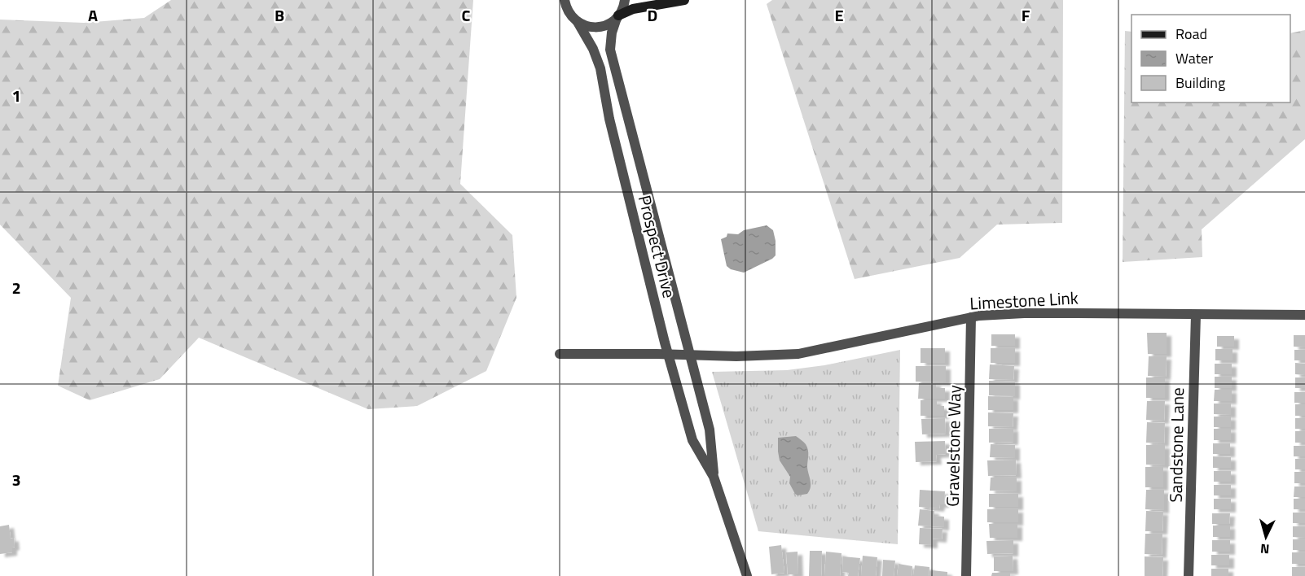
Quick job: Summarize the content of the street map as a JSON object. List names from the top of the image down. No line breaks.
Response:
{"streets":{"street":["Prospect Drive","Limestone Link","Sandstone Lane","Gravelstone Way"]},"crossings":[["Prospect Drive","Limestone Link"],["Limestone Link","Sandstone Lane"],["Limestone Link","Gravelstone Way"]],"legend":["Road","Water","Building"],"north":"bottom","grid":{"columns":["A","B","C","D","E","F"],"rows":["1","2","3"]}}
